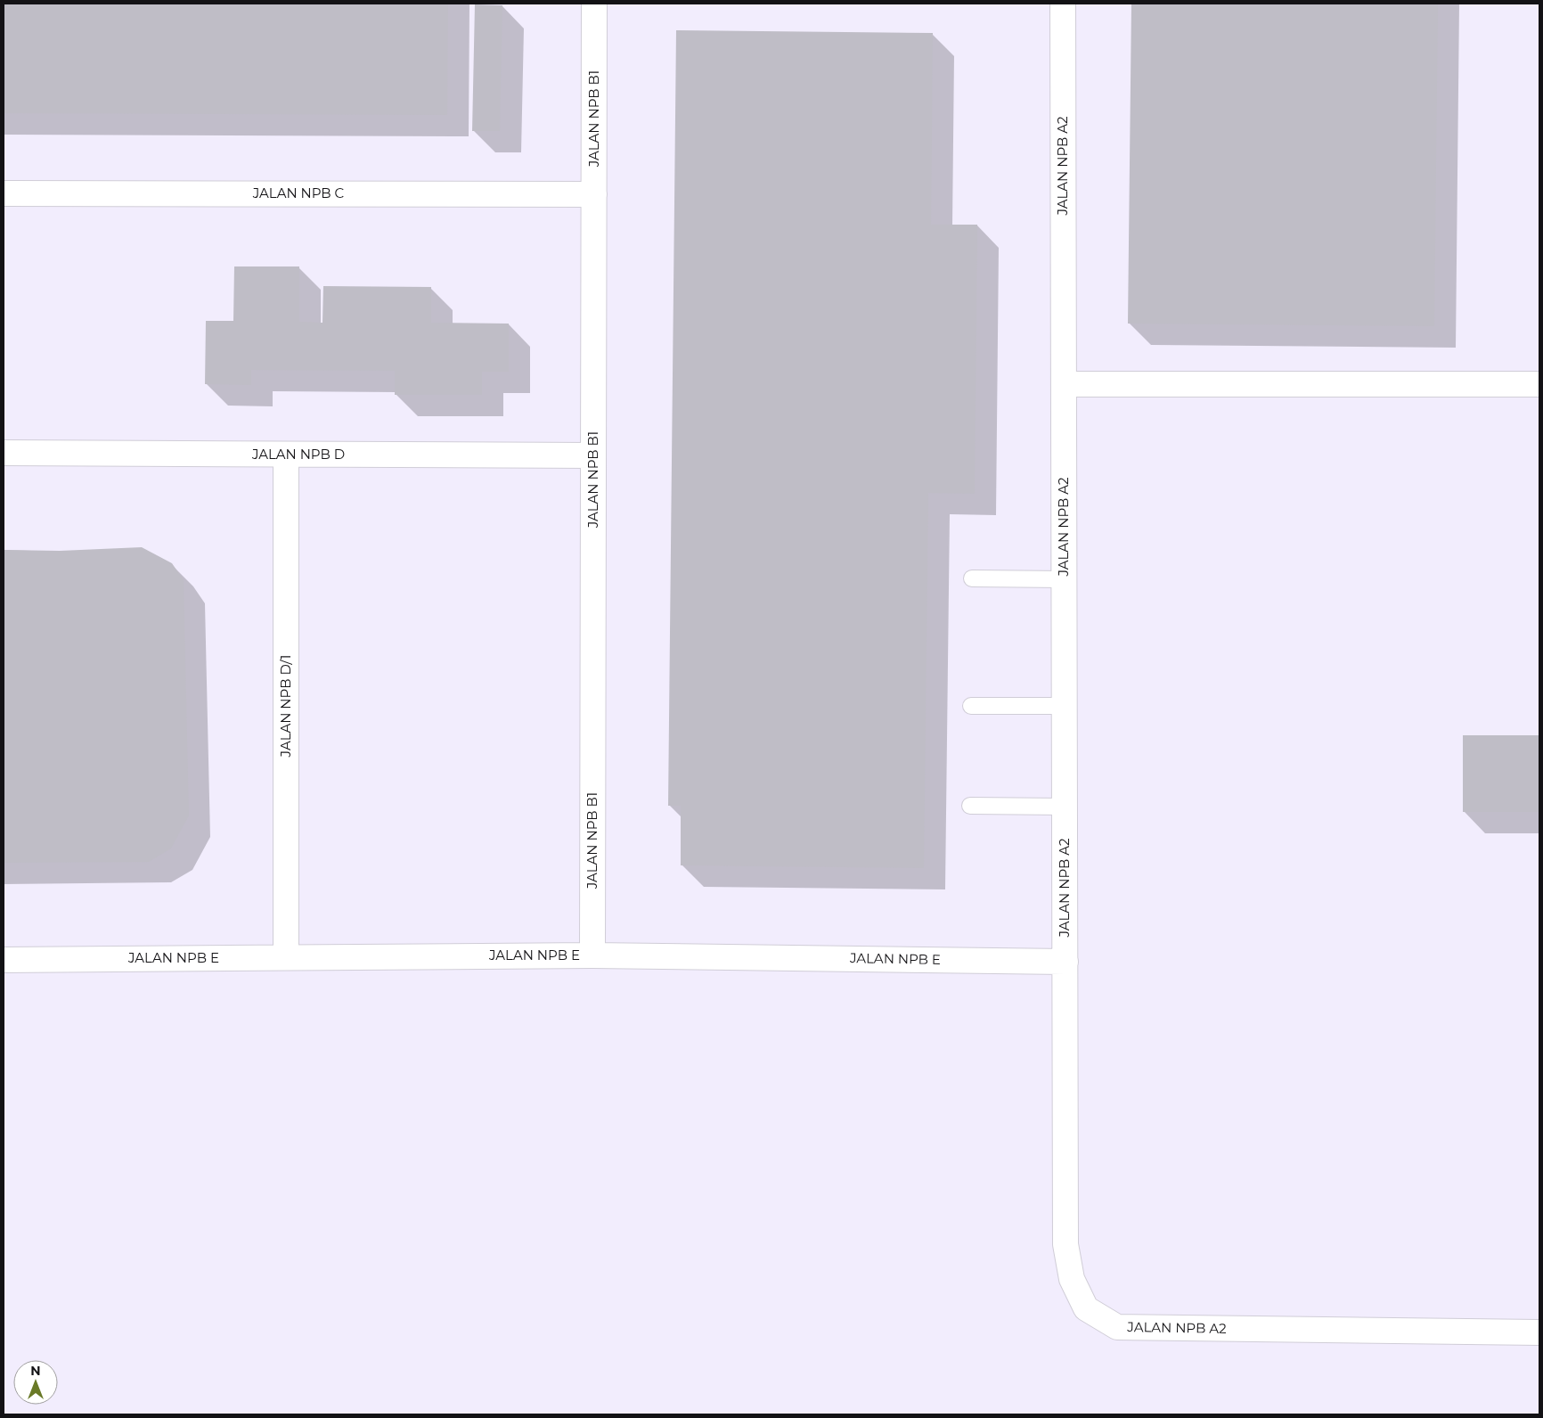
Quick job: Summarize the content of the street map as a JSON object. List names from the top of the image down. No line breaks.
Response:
{"streets":{"street":["JALAN NPB B1","JALAN NPB A2","JALAN NPB C","JALAN NPB D","JALAN NPB D/1","JALAN NPB E"]},"crossings":[["JALAN NPB B1","JALAN NPB C"],["JALAN NPB B1","JALAN NPB D"],["JALAN NPB B1","JALAN NPB E"],["JALAN NPB A2","JALAN NPB E"],["JALAN NPB D","JALAN NPB D/1"],["JALAN NPB D/1","JALAN NPB E"]],"north":"top"}
